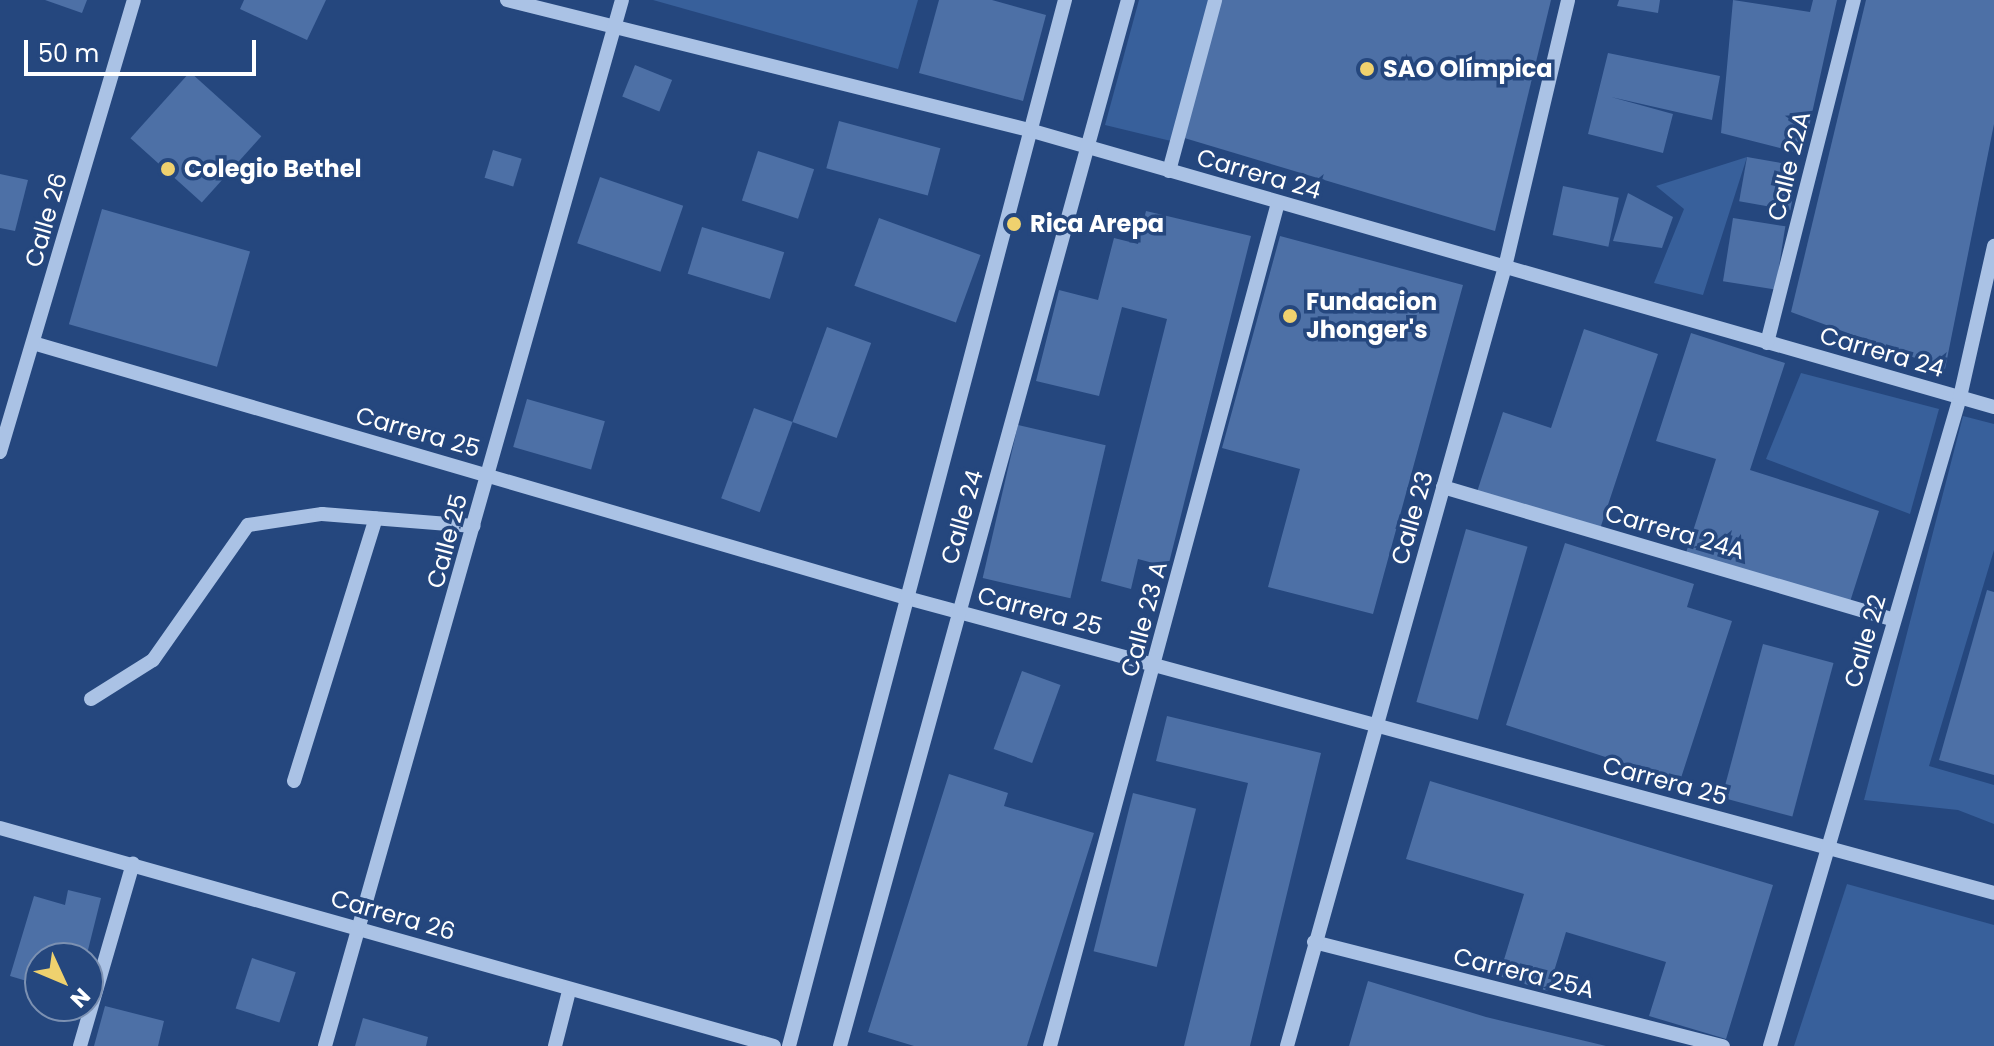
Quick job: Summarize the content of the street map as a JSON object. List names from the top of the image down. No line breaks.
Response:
{"streets":{"street":["Calle 22A","Carrera 24","Calle 26","Carrera 25","Calle 24","Calle 23","Carrera 24A","Calle 25","Calle 23 A","Calle 22","Carrera 26","Carrera 25A"]},"crossings":[["Calle 22A","Carrera 24"],["Carrera 24","Calle 24"],["Carrera 24","Calle 23"],["Carrera 24","Calle 25"],["Carrera 24","Calle 23 A"],["Carrera 24","Calle 22"],["Calle 26","Carrera 25"],["Carrera 25","Calle 24"],["Carrera 25","Calle 23"],["Carrera 25","Calle 25"],["Carrera 25","Calle 23 A"],["Carrera 25","Calle 22"],["Calle 23","Carrera 24A"],["Calle 23","Carrera 25A"],["Carrera 24A","Calle 22"],["Calle 25","Carrera 26"]],"places":["SAO Olímpica","Colegio Bethel","Rica Arepa","Fundacion Jhonger's"],"scale_bar":"50 m","north":"bottom right"}
